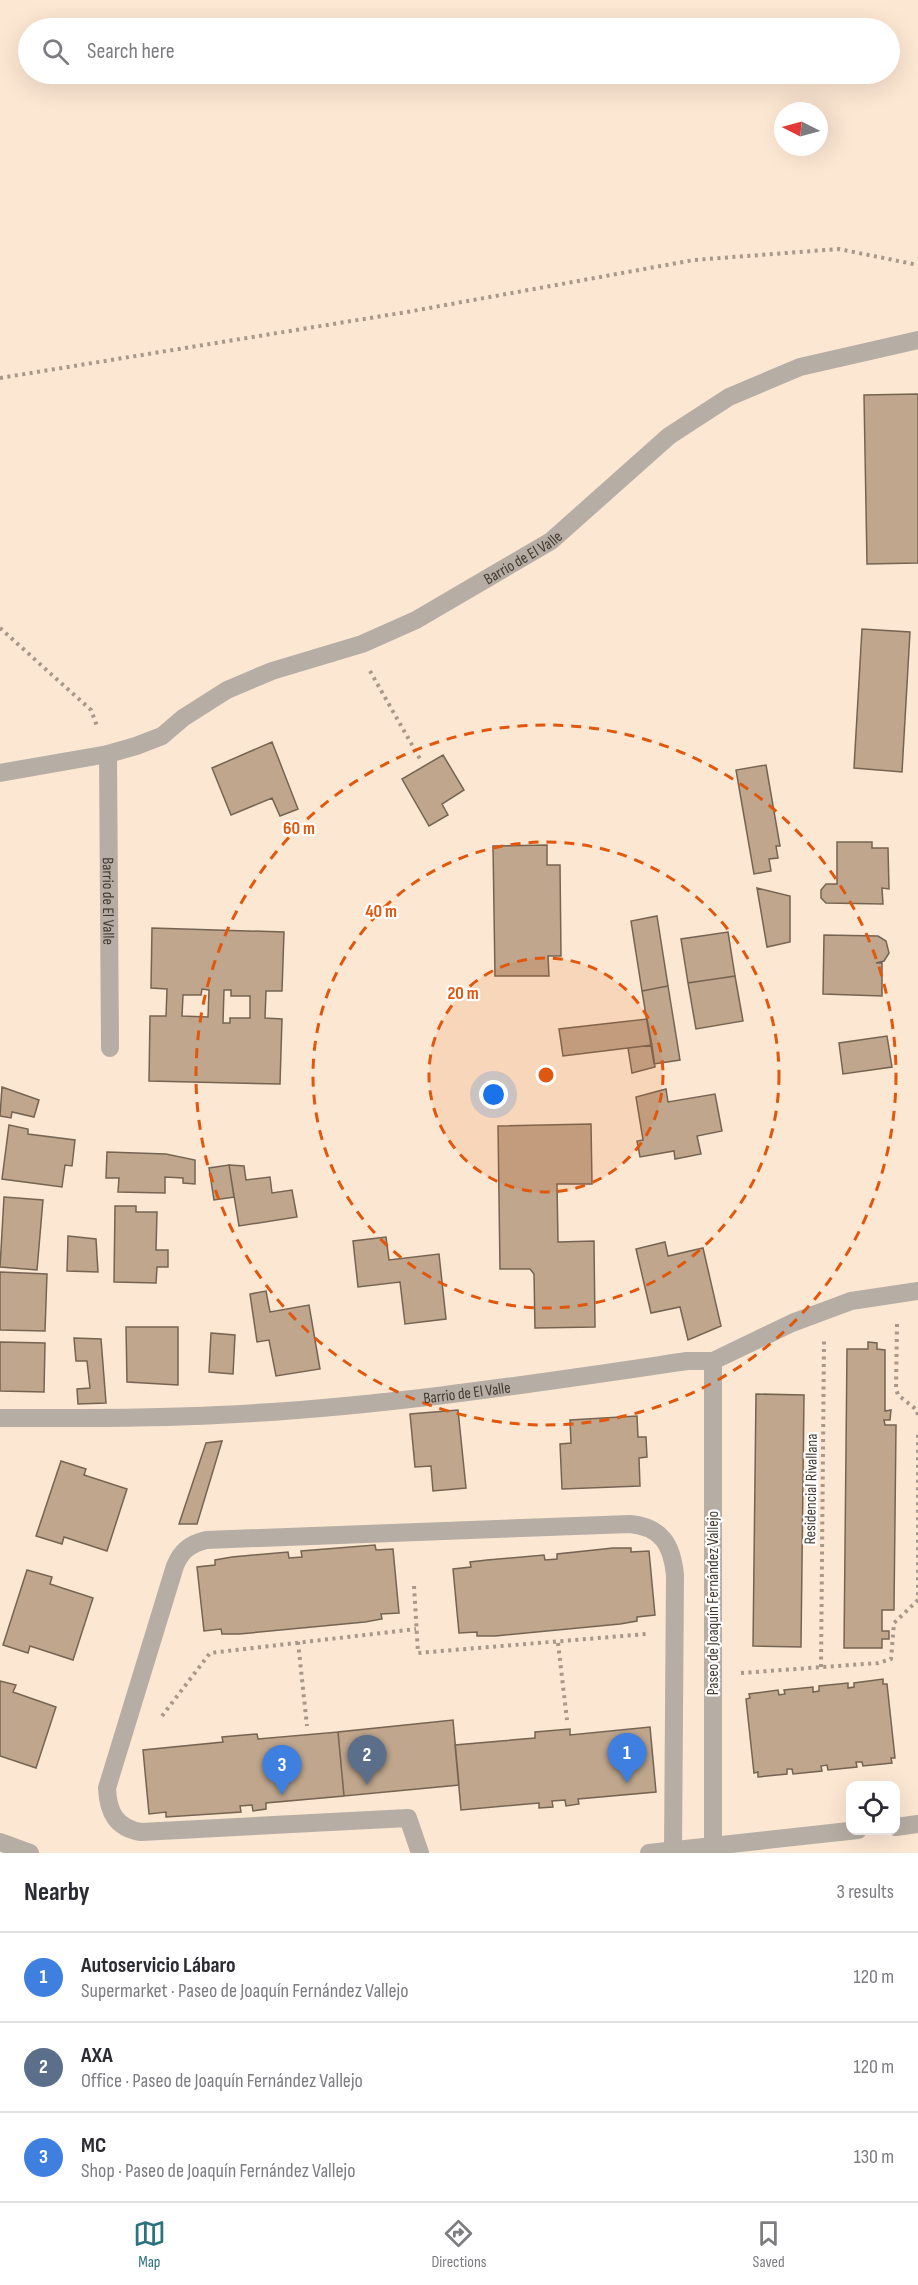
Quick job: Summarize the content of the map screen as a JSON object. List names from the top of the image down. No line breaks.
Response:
{"streets":{"street":["Barrio de El Valle","Paseo de Joaquín Fernández Vallejo"],"path":["Residencial Rivallana"]},"crossings":[["Barrio de El Valle","Residencial Rivallana"],["Barrio de El Valle","Paseo de Joaquín Fernández Vallejo"]],"north":"left","page":{"search":"Search here","pins":["1","2","3"],"heading":["Nearby","3 results"],"list":[{"mark":"1","name":"Autoservicio Lábaro","note":"Supermarket · Paseo de Joaquín Fernández Vallejo","value":"120 m"},{"mark":"2","name":"AXA","note":"Office · Paseo de Joaquín Fernández Vallejo","value":"120 m"},{"mark":"3","name":"MC","note":"Shop · Paseo de Joaquín Fernández Vallejo","value":"130 m"}],"nav":["Map","Directions","Saved"]},"rings":["60 m","40 m","20 m"]}
